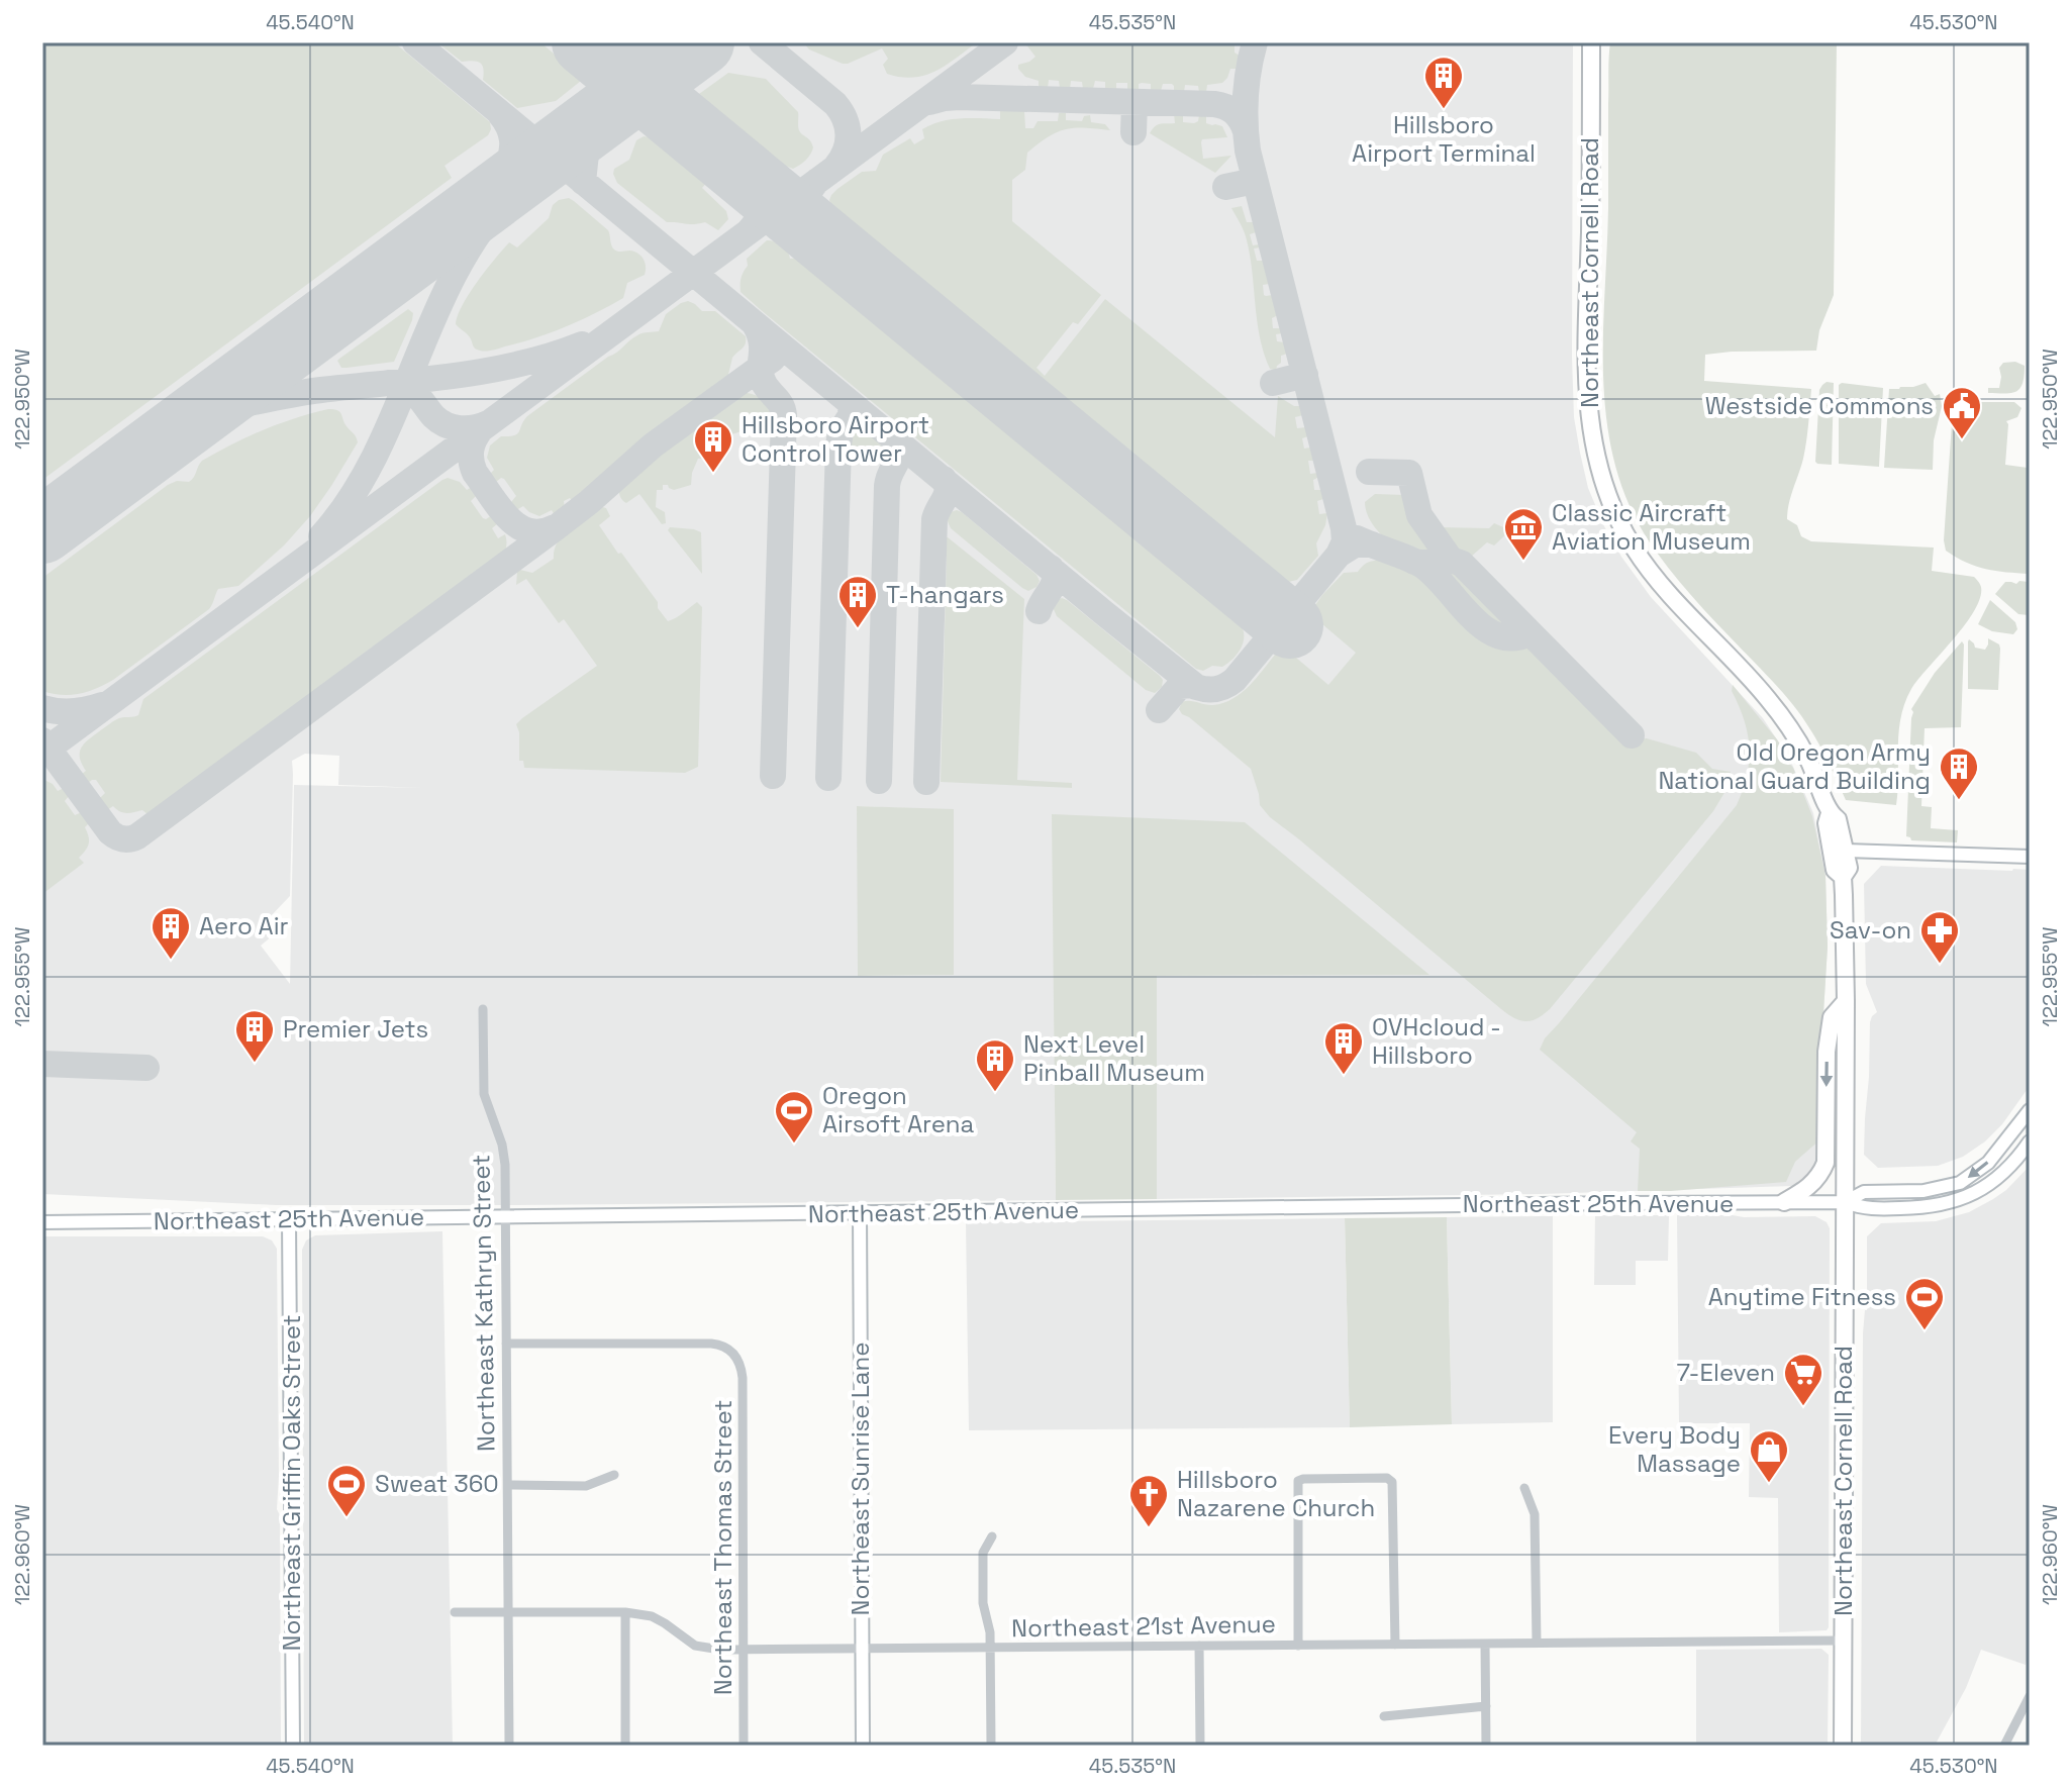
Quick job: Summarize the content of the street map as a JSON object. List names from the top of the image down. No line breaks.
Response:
{"streets":{"highway":["Northeast Cornell Road"],"main road":["Northeast 25th Avenue","Northeast Sunrise Lane","Northeast Griffin Oaks Street"],"street":["Northeast Kathryn Street","Northeast Thomas Street","Northeast 21st Avenue"]},"crossings":[["Northeast Cornell Road","Northeast 25th Avenue"],["Northeast Cornell Road","Northeast 21st Avenue"],["Northeast 25th Avenue","Northeast Kathryn Street"],["Northeast 25th Avenue","Northeast Sunrise Lane"],["Northeast 25th Avenue","Northeast Griffin Oaks Street"],["Northeast Kathryn Street","Northeast Thomas Street"],["Northeast Kathryn Street","Northeast 21st Avenue"],["Northeast Sunrise Lane","Northeast 21st Avenue"],["Northeast Thomas Street","Northeast 21st Avenue"]],"places":{"building":["Hillsboro Airport Terminal","Hillsboro Airport Control Tower","T-hangars","Old Oregon Army National Guard Building","Aero Air","Premier Jets","OVHcloud - Hillsboro","Next Level Pinball Museum"],"public building":["Westside Commons"],"museum":["Classic Aircraft Aviation Museum"],"pharmacy":["Sav-on"],"sports":["Oregon Airsoft Arena","Anytime Fitness","Sweat 360"],"supermarket":["7-Eleven"],"shop":["Every Body Massage"],"church":["Hillsboro Nazarene Church"]},"coordinates":["45.540°N","45.535°N","45.530°N","122.950°W","122.955°W","122.960°W"]}
